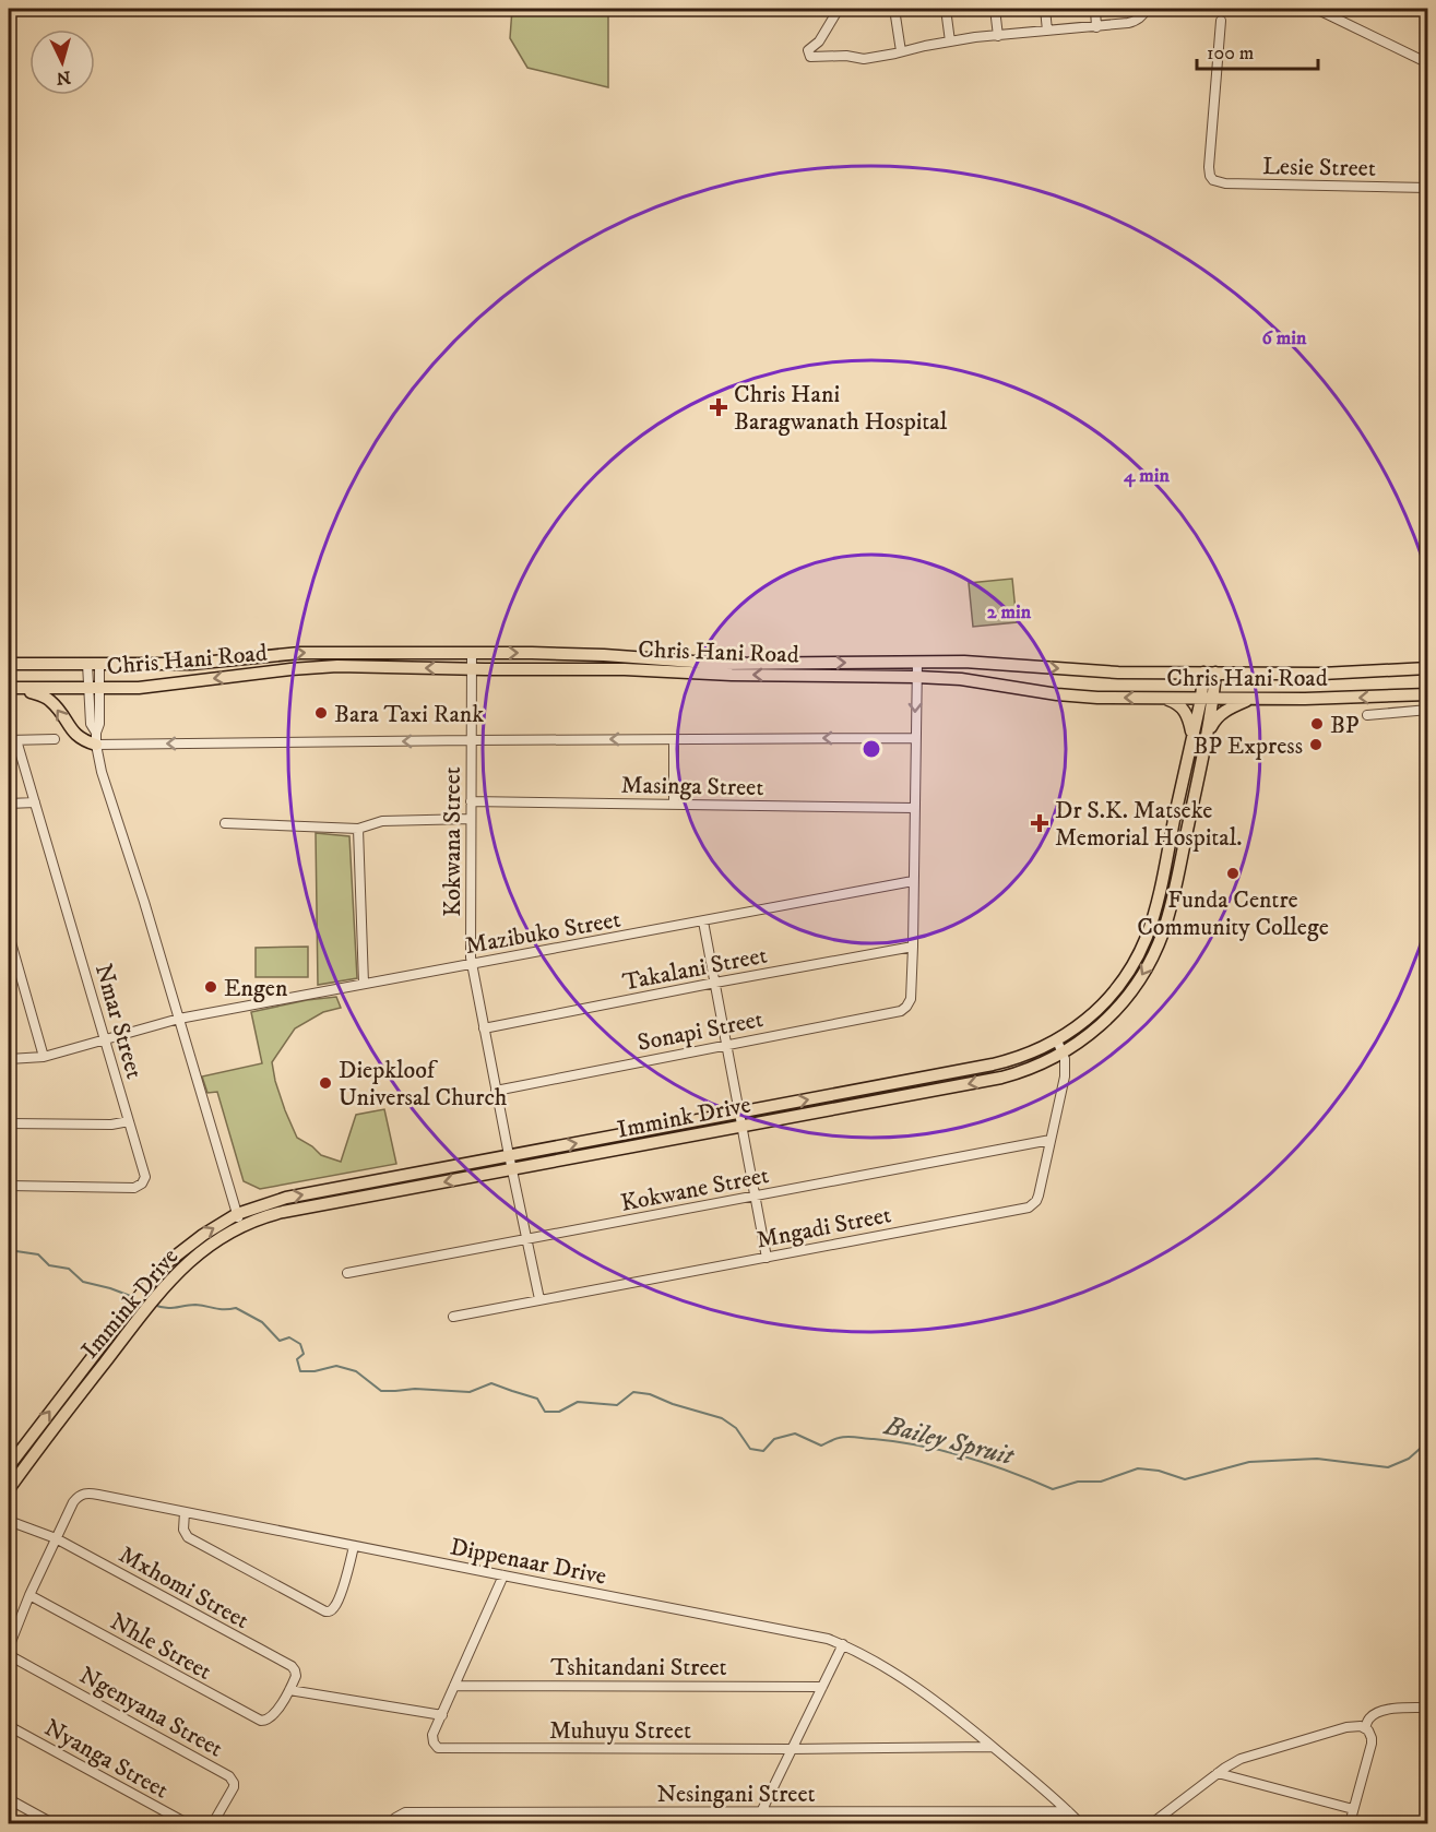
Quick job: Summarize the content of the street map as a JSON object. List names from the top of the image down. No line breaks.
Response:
{"streets":{"main road":["Chris Hani Road","Immink Drive"],"street":["Lesie Street","Masinga Street","Kokwana Street","Mazibuko Street","Takalani Street","Nmar Street","Sonapi Street","Kokwane Street","Mngadi Street","Dippenaar Drive","Mxhomi Street","Nhle Street","Tshitandani Street","Ngenyana Street","Muhuyu Street","Nyanga Street","Nesingani Street"]},"crossings":[["Chris Hani Road","Kokwana Street"],["Chris Hani Road","Immink Drive"],["Masinga Street","Kokwana Street"],["Kokwana Street","Mazibuko Street"],["Kokwana Street","Takalani Street"],["Kokwana Street","Sonapi Street"],["Kokwana Street","Immink Drive"],["Kokwana Street","Kokwane Street"],["Kokwana Street","Mngadi Street"],["Mazibuko Street","Nmar Street"],["Takalani Street","Sonapi Street"],["Immink Drive","Mngadi Street"],["Kokwane Street","Mngadi Street"],["Dippenaar Drive","Mxhomi Street"],["Dippenaar Drive","Nhle Street"],["Dippenaar Drive","Muhuyu Street"],["Dippenaar Drive","Nesingani Street"],["Mxhomi Street","Nhle Street"],["Tshitandani Street","Muhuyu Street"]],"water":["Bailey Spruit"],"places":{"health":["Chris Hani Baragwanath Hospital","Dr S.K. Matseke Memorial Hospital."],"other":["Bara Taxi Rank","BP","BP Express","Funda Centre Community College","Engen","Diepkloof Universal Church"]},"scale_bar":"100 m","north":"bottom","rings":["6 min","4 min","2 min"]}
